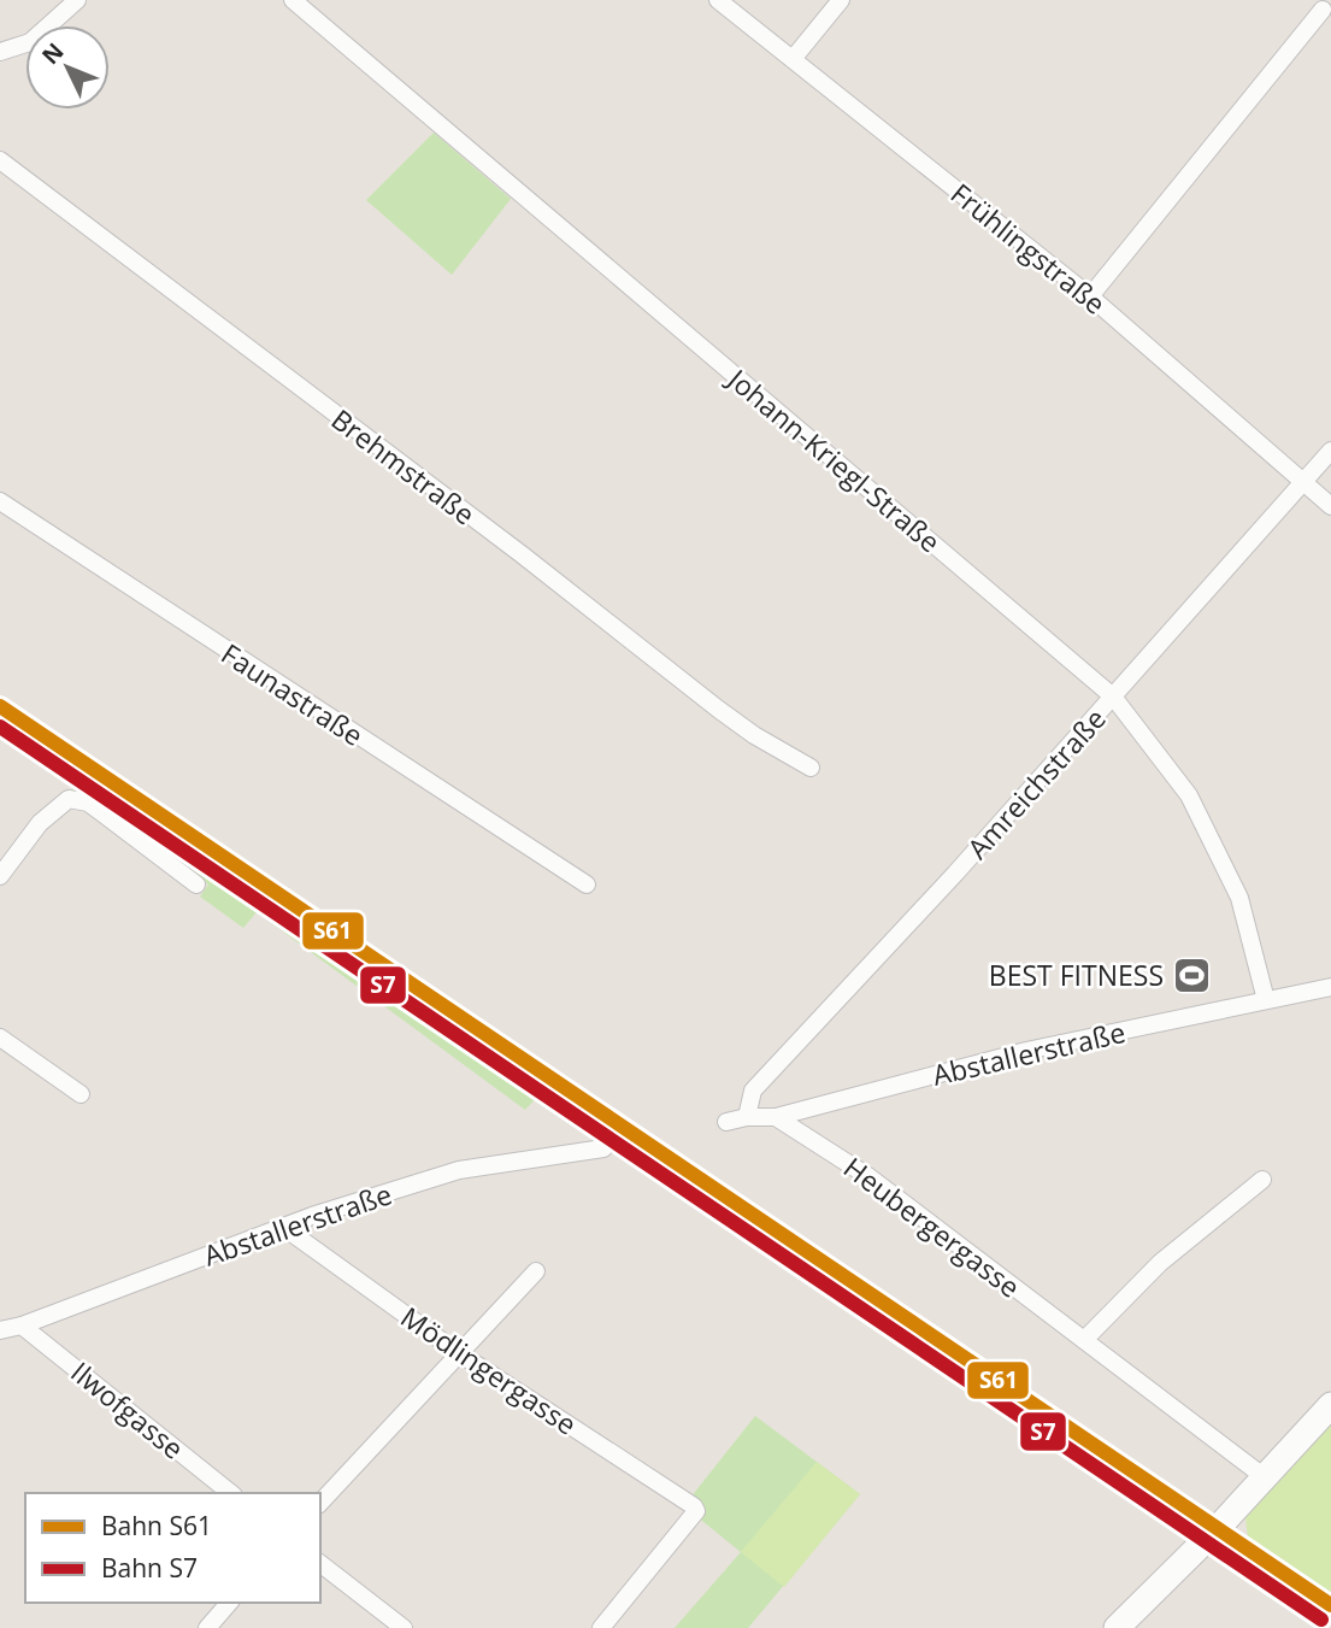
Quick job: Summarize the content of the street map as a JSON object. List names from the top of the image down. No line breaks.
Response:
{"streets":{"street":["Frühlingstraße","Johann-Kriegl-Straße","Brehmstraße","Faunastraße","Amreichstraße","Abstallerstraße","Heubergergasse","Mödlingergasse","Ilwofgasse"]},"crossings":[["Frühlingstraße","Amreichstraße"],["Johann-Kriegl-Straße","Amreichstraße"],["Johann-Kriegl-Straße","Abstallerstraße"],["Amreichstraße","Abstallerstraße"],["Abstallerstraße","Heubergergasse"],["Abstallerstraße","Mödlingergasse"],["Abstallerstraße","Ilwofgasse"]],"places":{"sports":["BEST FITNESS"]},"lines":["rail line S61","rail line S7"],"legend":["Bahn S61","Bahn S7"],"north":"top left"}
